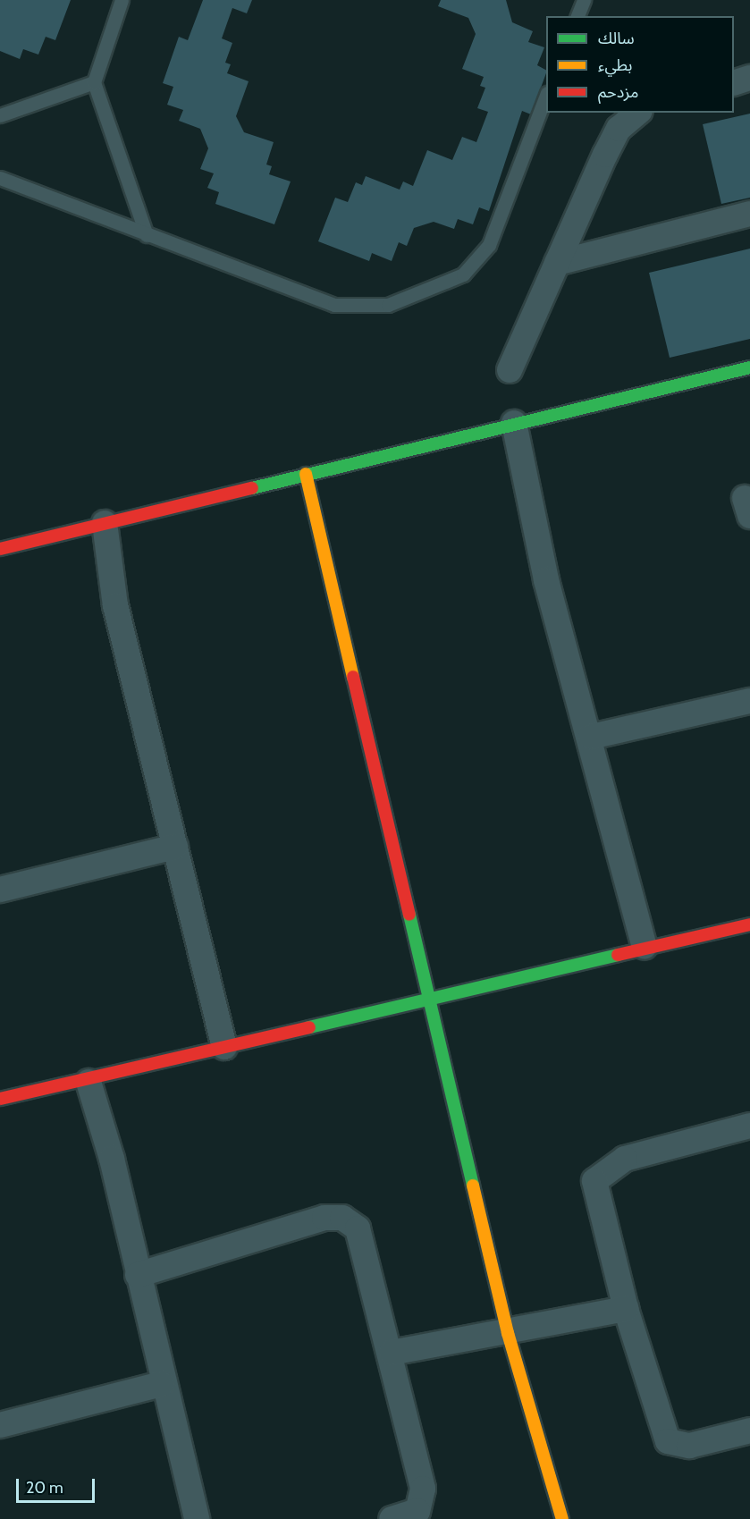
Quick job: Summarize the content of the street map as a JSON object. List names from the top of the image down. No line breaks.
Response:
{"legend":["سالك","بطيء","مزدحم"],"scale_bar":"20 m"}
